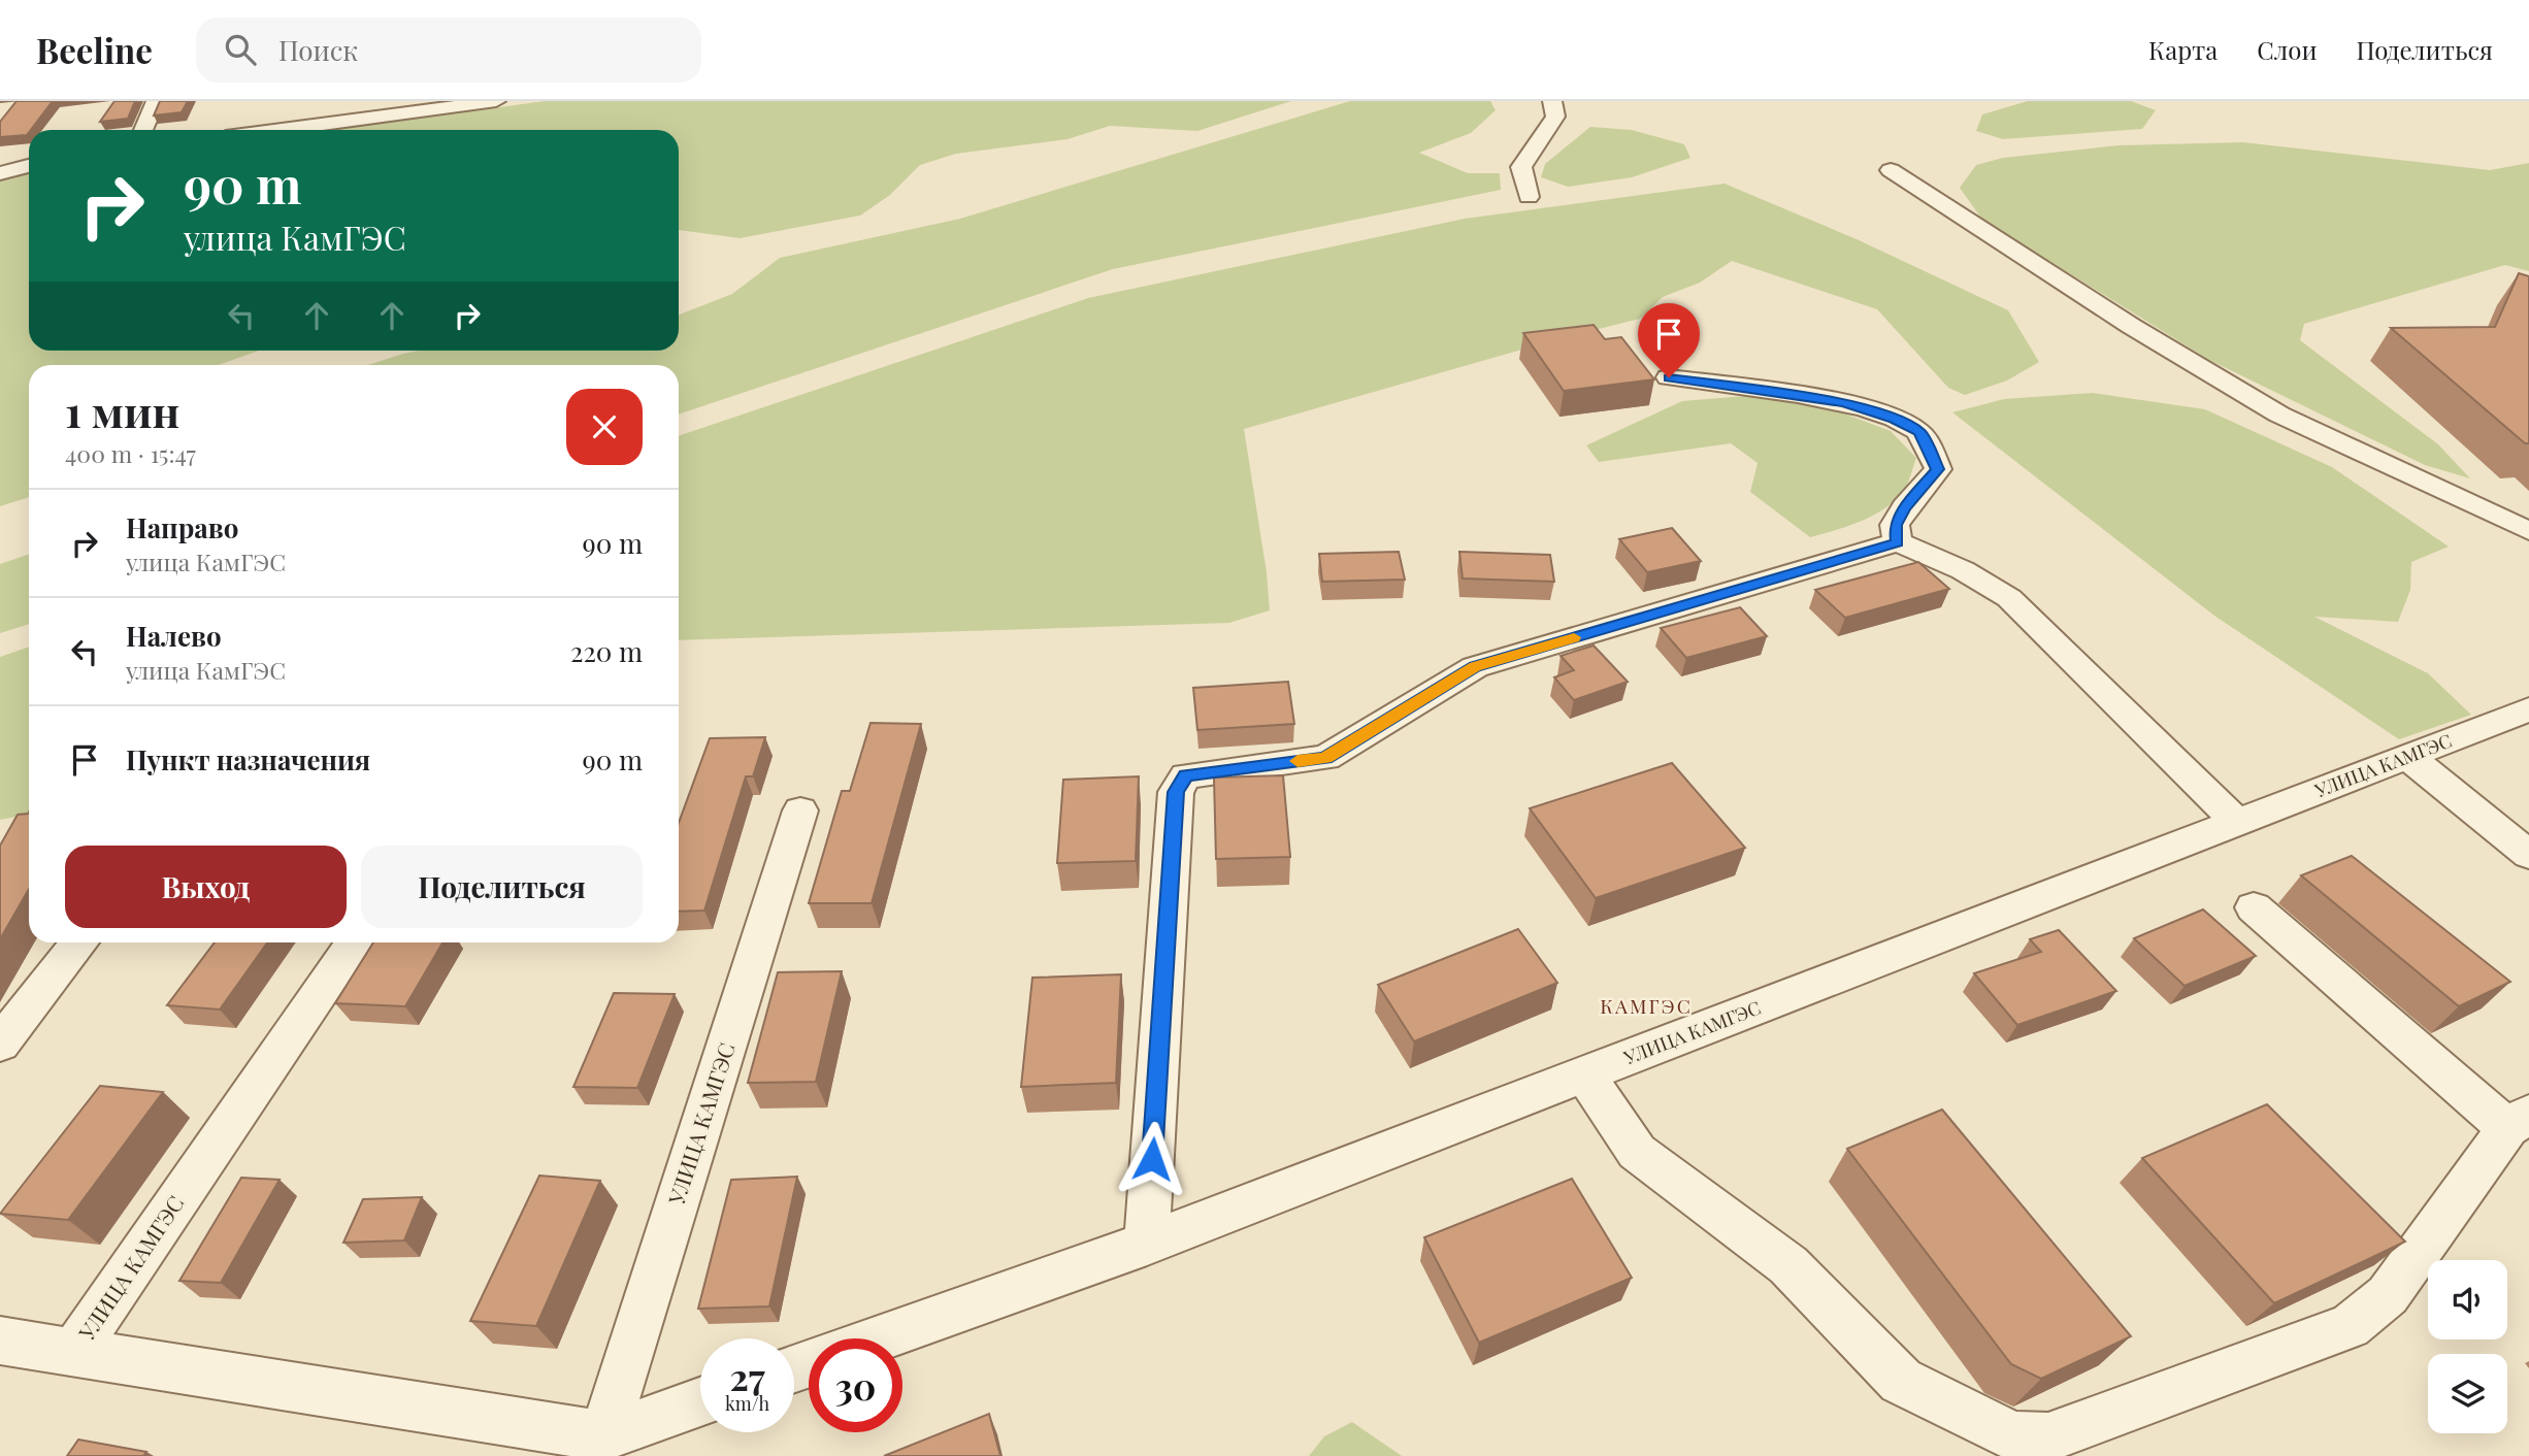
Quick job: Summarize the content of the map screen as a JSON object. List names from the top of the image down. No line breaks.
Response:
{"streets":{"street":["УЛИЦА КАМГЭС"]},"districts":["КАМГЭС"],"page":{"header":"Beeline","search":"Поиск","nav":["Карта","Слои","Поделиться"],"turn":["90 m","улица КамГЭС"],"heading":["1 мин","400 m · 15:47"],"list":[{"name":"Направо","note":"улица КамГЭС","value":"90 m"},{"name":"Налево","note":"улица КамГЭС","value":"220 m"},{"name":"Пункт назначения","value":"90 m"}],"buttons":["Выход","Поделиться"],"speed":"27 km/h","limit":"30"}}
